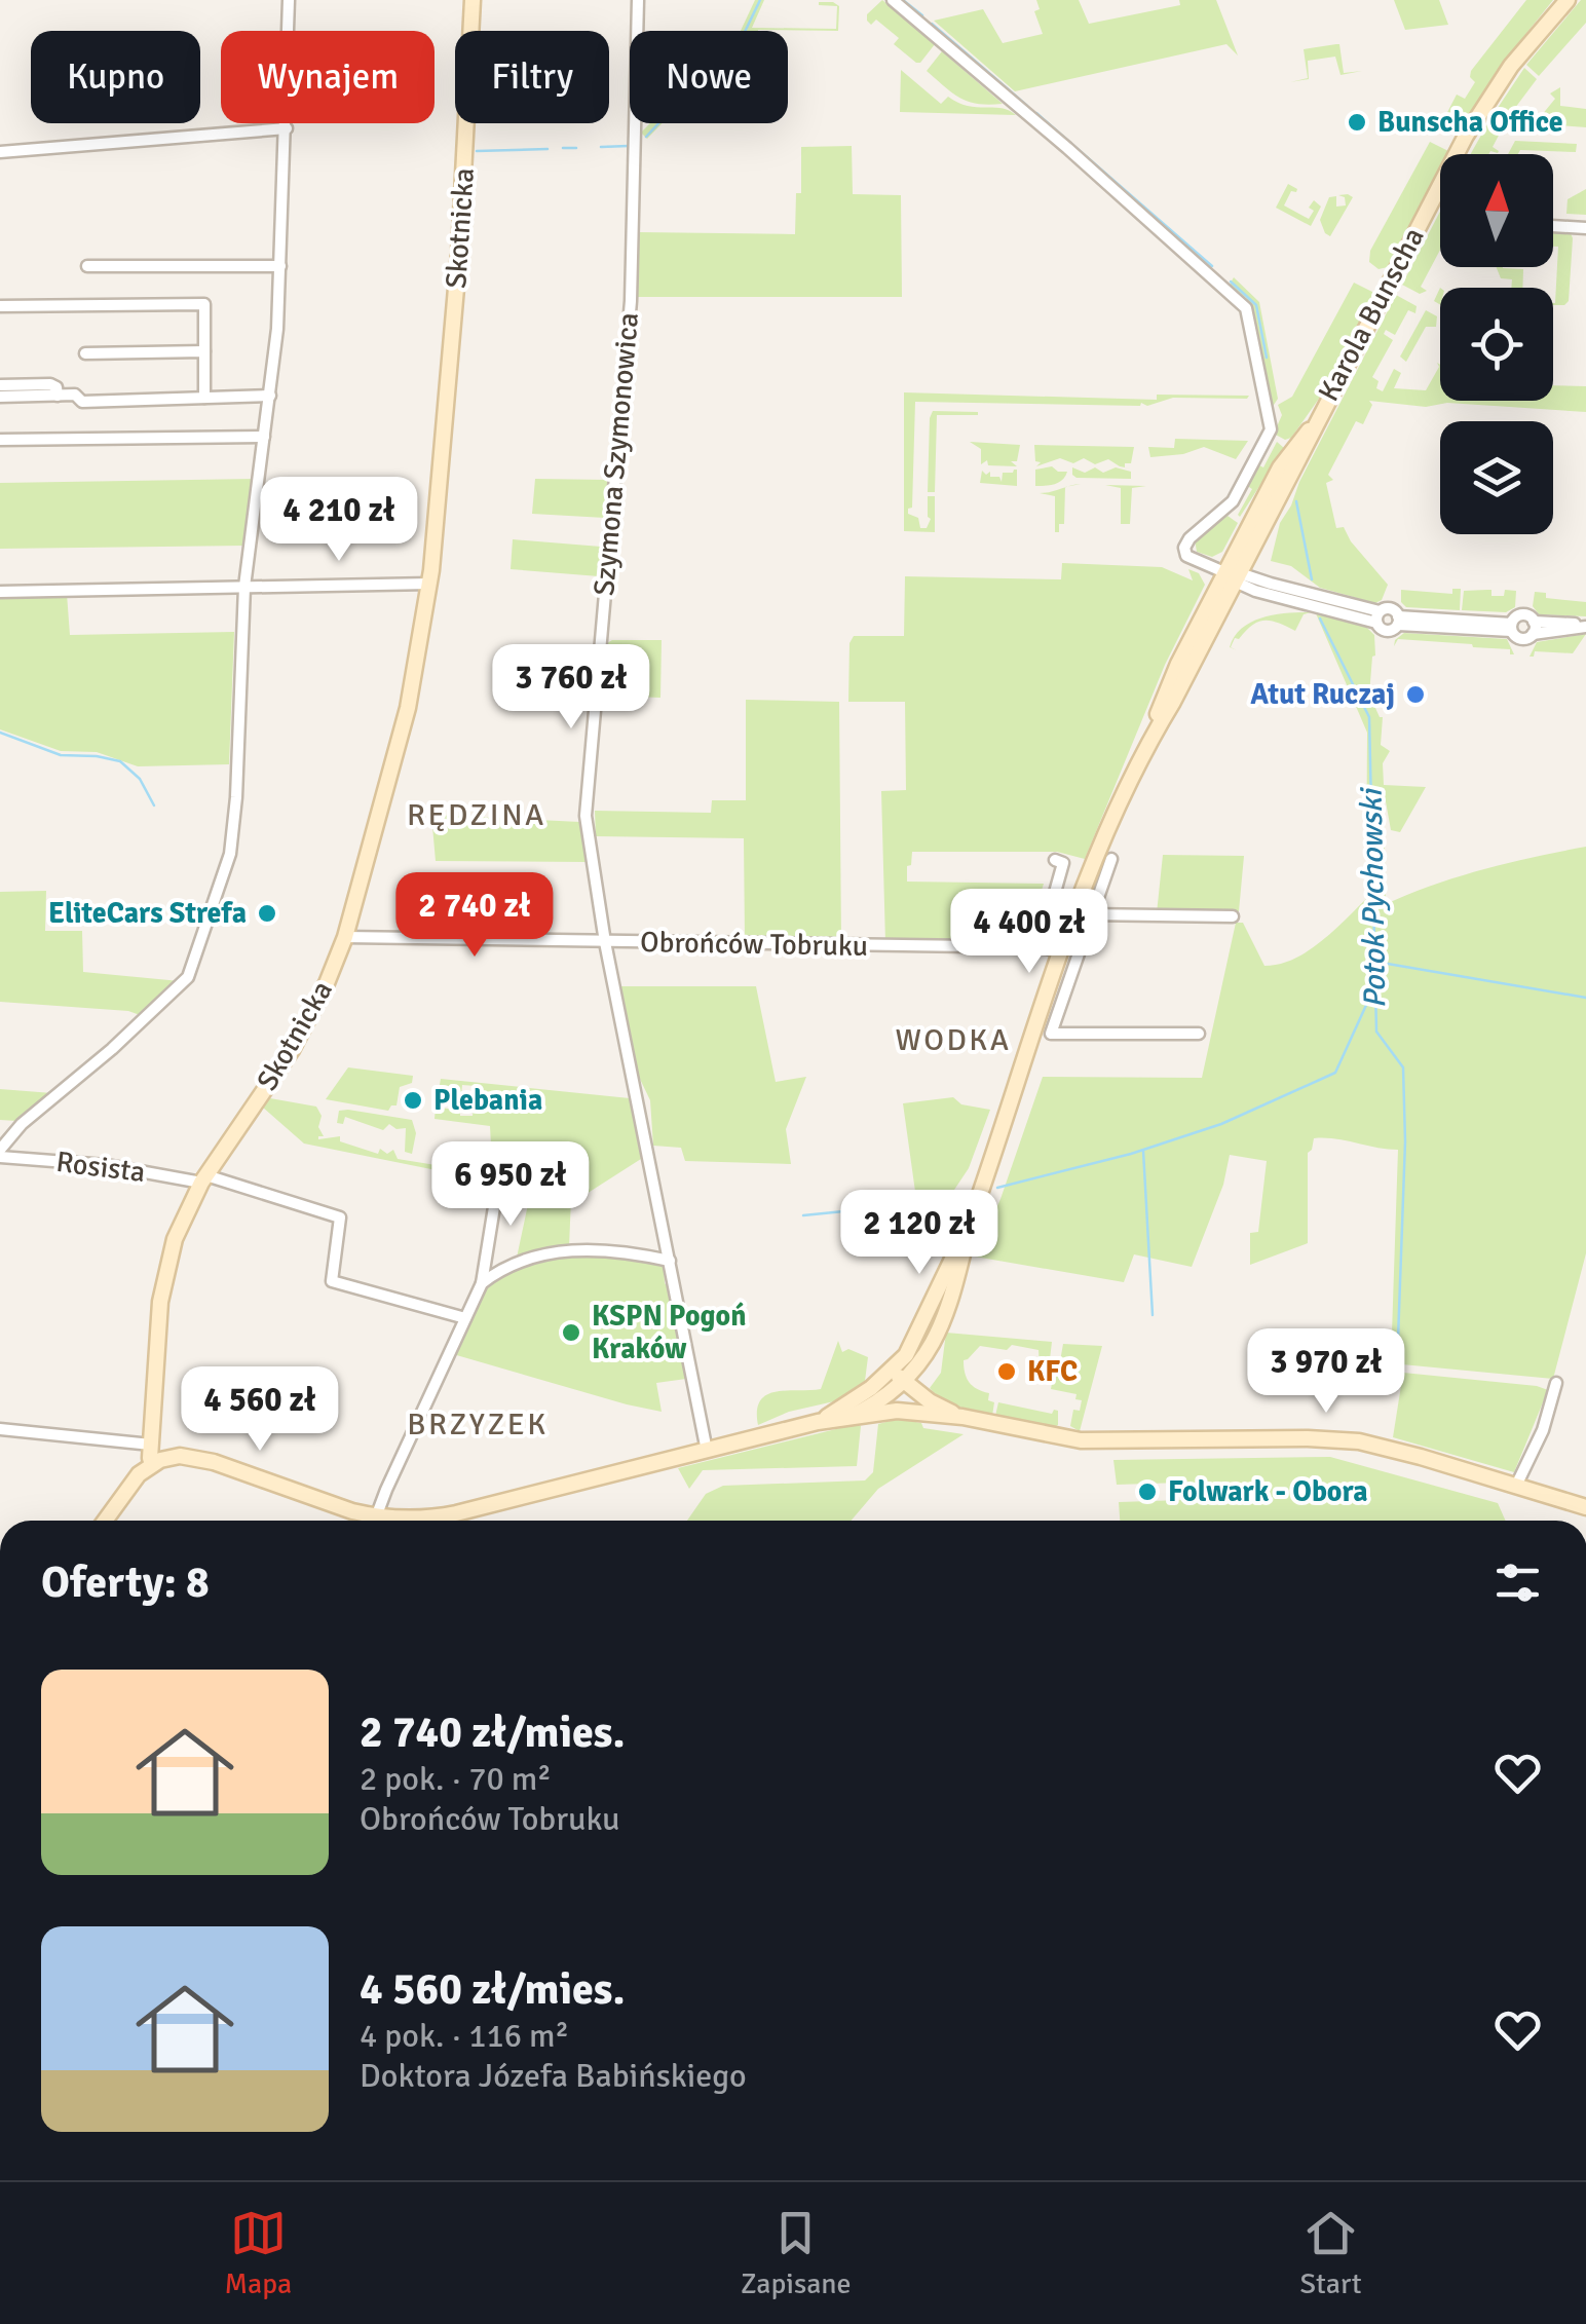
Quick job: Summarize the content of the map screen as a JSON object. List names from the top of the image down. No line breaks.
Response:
{"streets":{"main road":["Skotnicka","Karola Bunscha"],"street":["Szymona Szymonowica","Obrońców Tobruku","Rosista"]},"crossings":[["Skotnicka","Obrońców Tobruku"],["Skotnicka","Rosista"],["Karola Bunscha","Obrońców Tobruku"],["Szymona Szymonowica","Obrońców Tobruku"]],"districts":["RĘDZINA","WODKA","BRZYZEK"],"water":["Potok Pychowski"],"places":["Bunscha Office","Atut Ruczaj","EliteCars Strefa","Plebania","KSPN Pogoń Kraków","KFC","Folwark - Obora"],"north":"top","page":{"chip":["Kupno","Wynajem","Filtry","Nowe"],"price":["4 210 zł","3 760 zł","2 740 zł","4 400 zł","6 950 zł","2 120 zł","3 970 zł","4 560 zł"],"heading":"Oferty: 8","list":[{"name":"2 740 zł/mies.","note":"2 pok. · 70 m² · Obrońców Tobruku"},{"name":"4 560 zł/mies.","note":"4 pok. · 116 m² · Doktora Józefa Babińskiego"}],"tabs":["Mapa","Zapisane","Start"]}}
